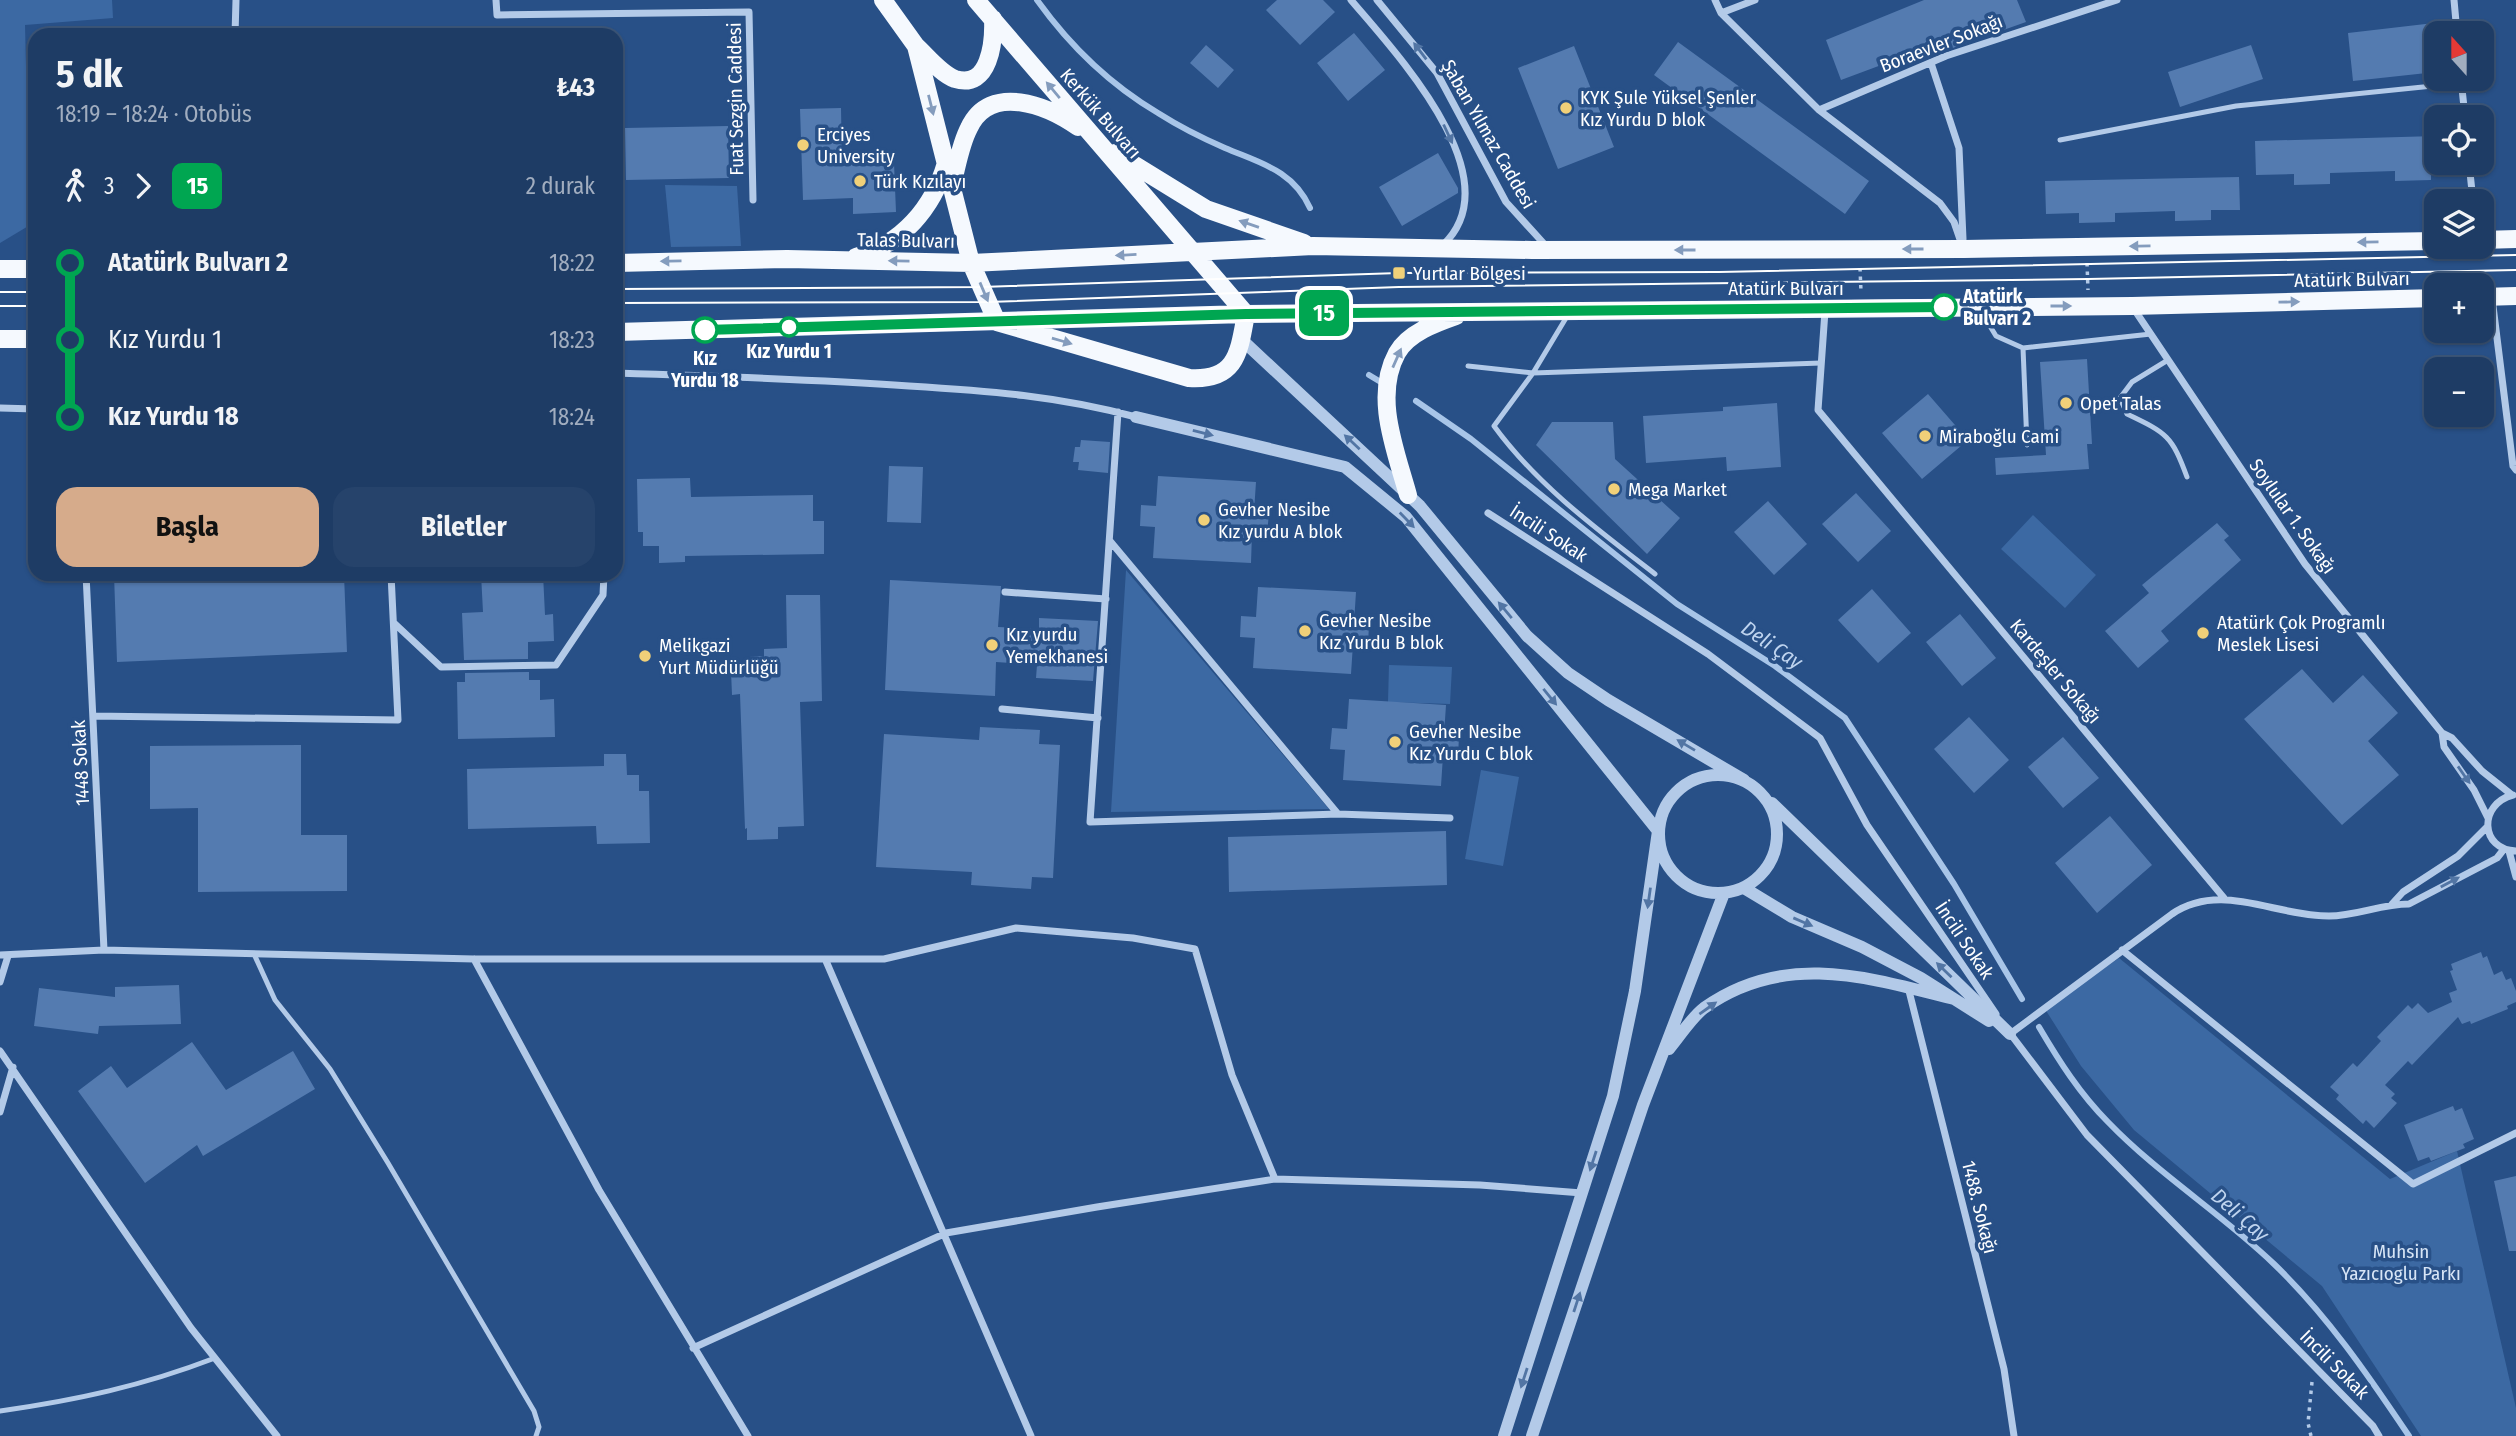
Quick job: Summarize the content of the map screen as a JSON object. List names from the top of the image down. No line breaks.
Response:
{"streets":{"main road":["Kerkük Bulvarı","Talas Bulvarı","Atatürk Bulvarı"],"street":["Boraevler Sokağı","Fuat Sezgin Caddesi","Şaban Yılmaz Caddesi","Soylular 1. Sokağı","İncili Sokak","Kardeşler Sokağı","1448 Sokak","1488. Sokağı"]},"crossings":[["Kerkük Bulvarı","Talas Bulvarı"],["Kerkük Bulvarı","Atatürk Bulvarı"],["Şaban Yılmaz Caddesi","Atatürk Bulvarı"],["Talas Bulvarı","Atatürk Bulvarı"],["Atatürk Bulvarı","Soylular 1. Sokağı"],["Atatürk Bulvarı","Kardeşler Sokağı"]],"one_way":["Kerkük Bulvarı"],"water":["Deli Çay"],"parks":["Muhsin Yazıcıoglu Parkı"],"places":{"other":["KYK Şule Yüksel Şenler Kız Yurdu D blok","Erciyes University","Türk Kızılayı","Atatürk Bulvarı 2","Kız Yurdu 1","Kız Yurdu 18","Opet Talas","Miraboğlu Cami","Mega Market","Gevher Nesibe Kız yurdu A blok","Gevher Nesibe Kız Yurdu B blok","Atatürk Çok Programlı Meslek Lisesi","Kız yurdu Yemekhanesi","Melikgazi Yurt Müdürlüğü","Gevher Nesibe Kız Yurdu C blok"],"transit":["Yurtlar Bölgesi"]},"lines":["bus line 15"],"north":"top","page":{"on_map":"15","map_buttons":["+","−"],"heading":["5 dk","18:19 – 18:24 · Otobüs","₺43"],"legs":["3","15","2 durak"],"list":[{"name":"Atatürk Bulvarı 2","value":"18:22"},{"name":"Kız Yurdu 1","value":"18:23"},{"name":"Kız Yurdu 18","value":"18:24"}],"buttons":["Başla","Biletler"]}}
